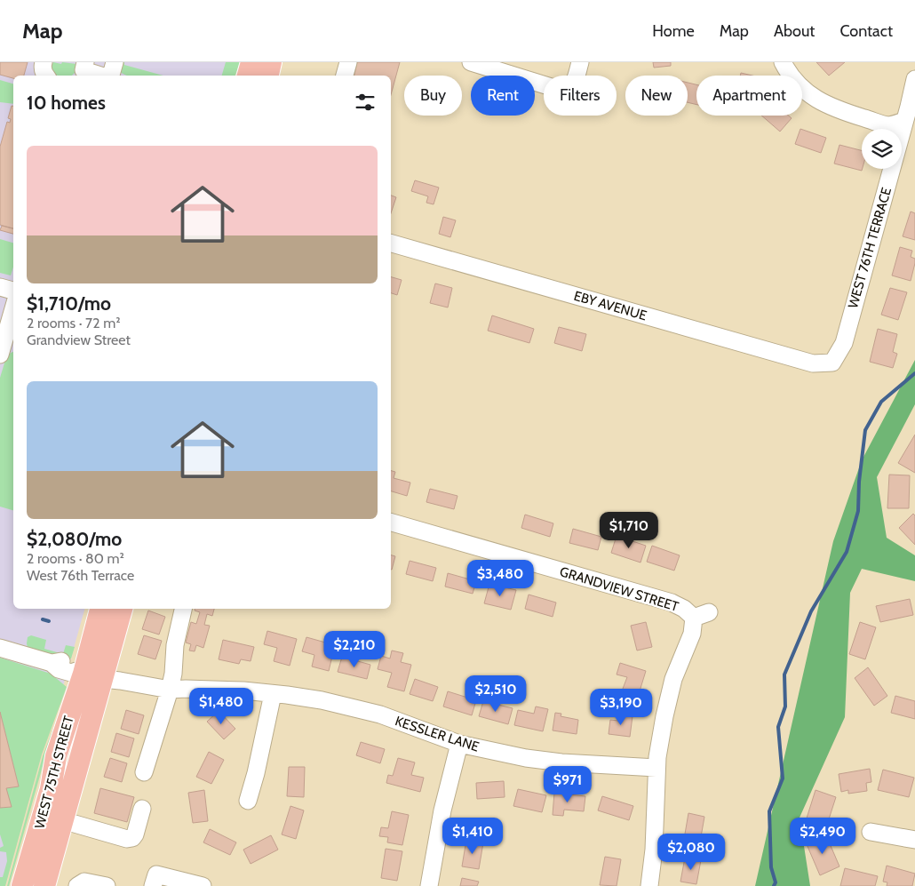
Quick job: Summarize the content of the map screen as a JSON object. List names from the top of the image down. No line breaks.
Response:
{"streets":{"main road":["WEST 75TH STREET"],"street":["WEST 76TH TERRACE","EBY AVENUE","GRANDVIEW STREET","KESSLER LANE"]},"crossings":[["WEST 76TH TERRACE","EBY AVENUE"],["GRANDVIEW STREET","KESSLER LANE"],["KESSLER LANE","WEST 75TH STREET"]],"page":{"header":"Map","nav":["Home","Map","About","Contact"],"chip":["Buy","Rent","Filters","New","Apartment"],"heading":"10 homes","list":[{"name":"$1,710/mo","note":"2 rooms · 72 m² · Grandview Street"},{"name":"$2,080/mo","note":"2 rooms · 80 m² · West 76th Terrace"}],"price":["$1,710","$3,480","$2,210","$2,510","$1,480","$3,190","$971","$1,410","$2,490","$2,080"]}}
